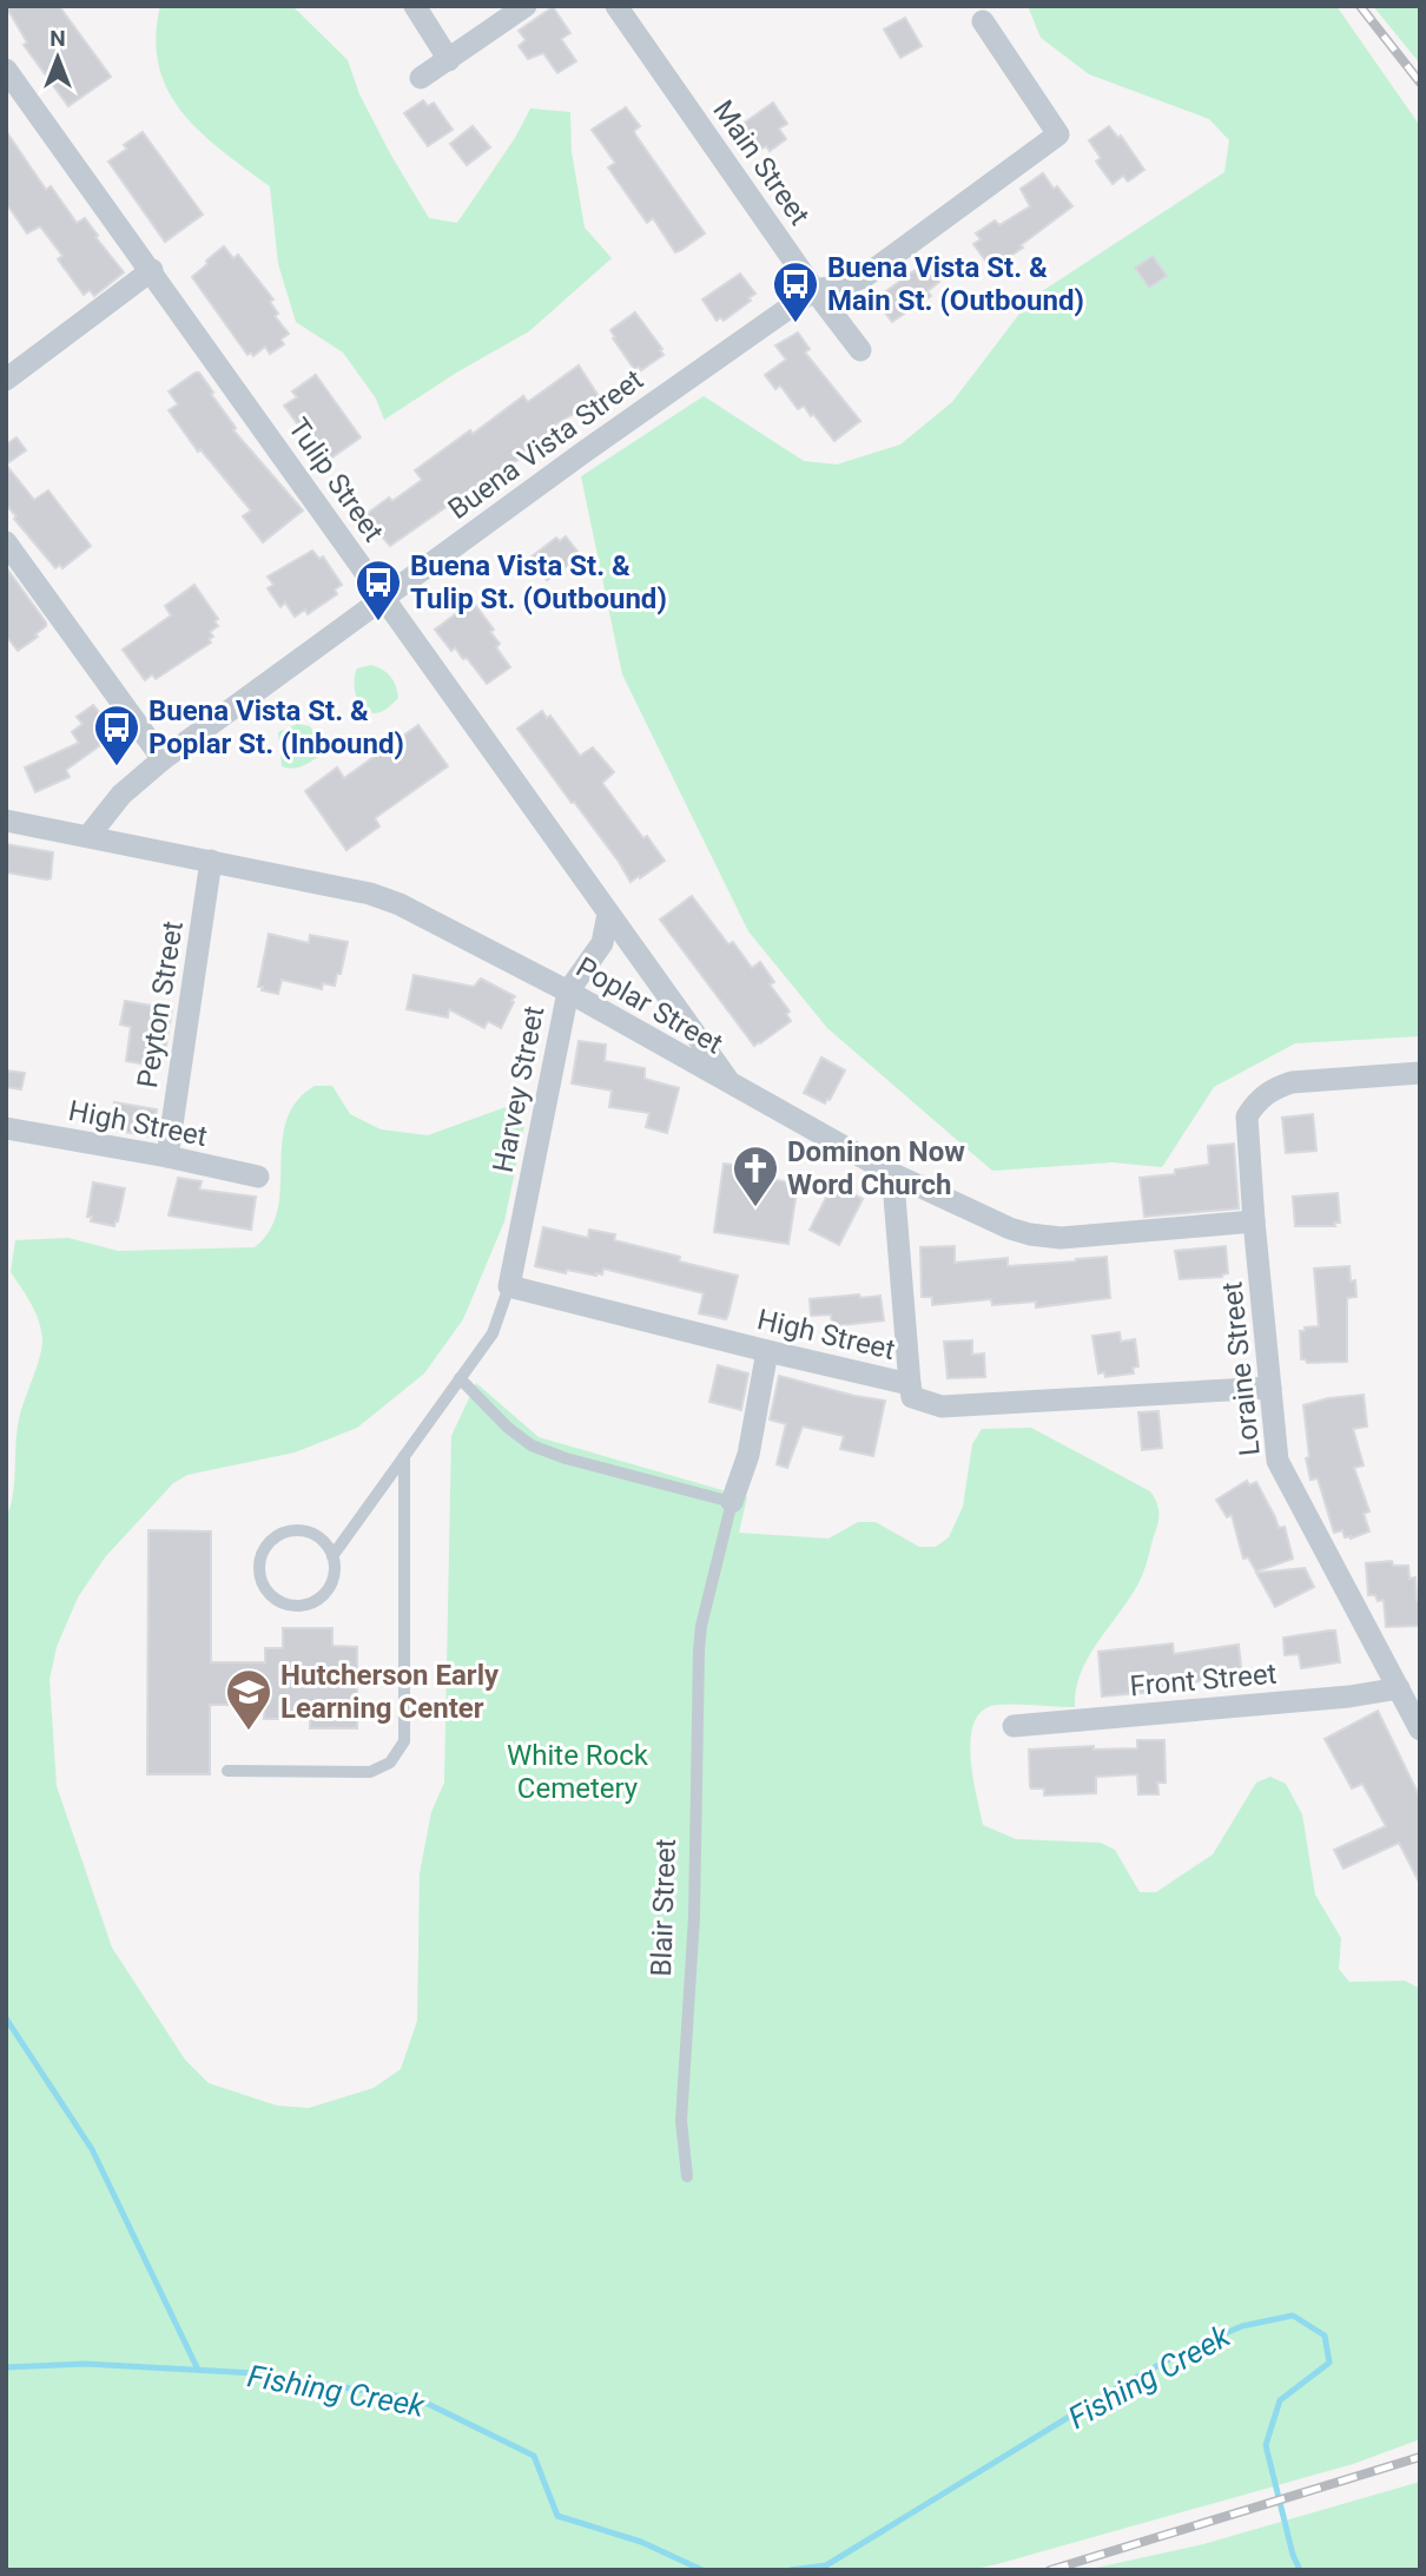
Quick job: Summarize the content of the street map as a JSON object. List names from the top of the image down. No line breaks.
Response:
{"streets":{"street":["Main Street","Buena Vista Street","Tulip Street","Peyton Street","Poplar Street","Harvey Street","High Street","Loraine Street","Front Street","Blair Street"]},"crossings":[["Main Street","Buena Vista Street"],["Buena Vista Street","Tulip Street"],["Buena Vista Street","Poplar Street"],["Tulip Street","Poplar Street"],["Tulip Street","Harvey Street"],["Peyton Street","Poplar Street"],["Peyton Street","High Street"],["Poplar Street","Harvey Street"],["Poplar Street","Loraine Street"],["Harvey Street","High Street"],["High Street","Loraine Street"],["High Street","Blair Street"],["Loraine Street","Front Street"]],"water":["Fishing Creek"],"parks":["White Rock Cemetery"],"places":{"bus stop":["Buena Vista St. & Main St. (Outbound)","Buena Vista St. & Tulip St. (Outbound)","Buena Vista St. & Poplar St. (Inbound)"],"church":["Dominon Now Word Church"],"school or university":["Hutcherson Early Learning Center"]},"north":"top"}
